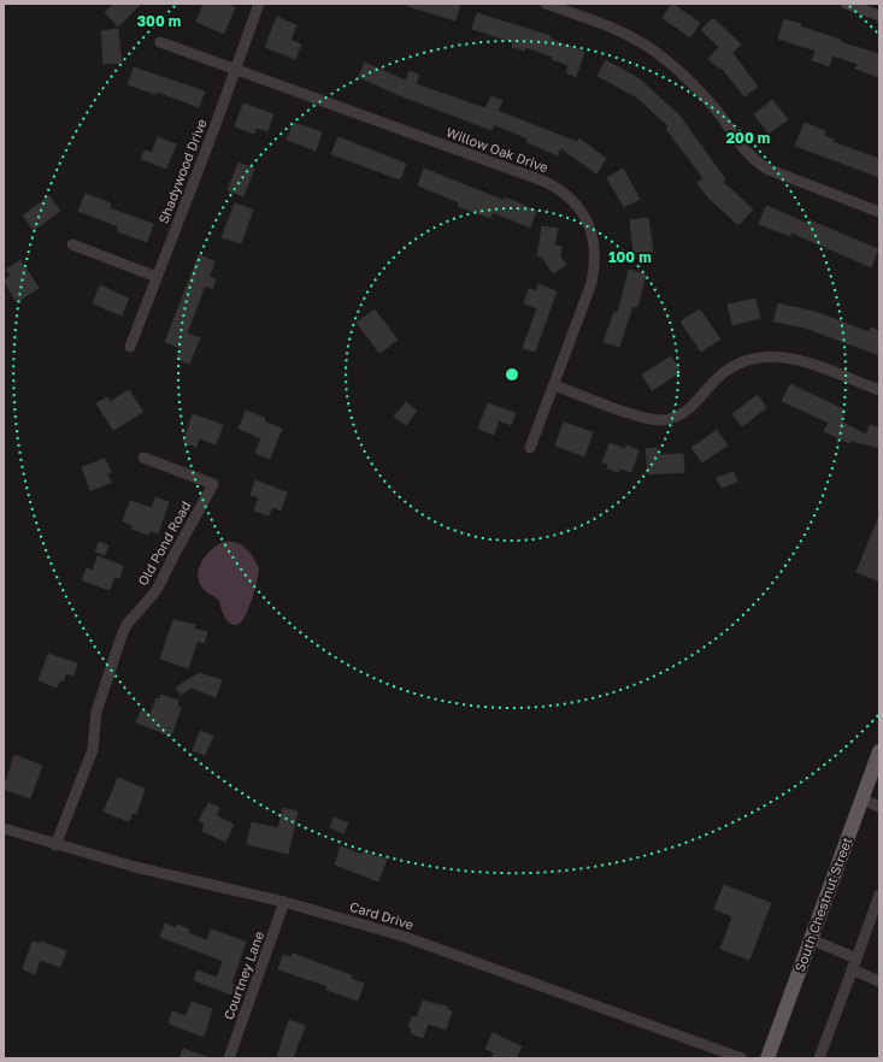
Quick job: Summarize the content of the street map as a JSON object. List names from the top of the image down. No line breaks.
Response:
{"streets":{"main road":["South Chestnut Street"],"street":["Willow Oak Drive","Shadywood Drive","Old Pond Road","Card Drive","Courtney Lane"]},"crossings":[["Willow Oak Drive","Shadywood Drive"],["Old Pond Road","Card Drive"],["Card Drive","Courtney Lane"]],"rings":["300 m","200 m","100 m"]}
